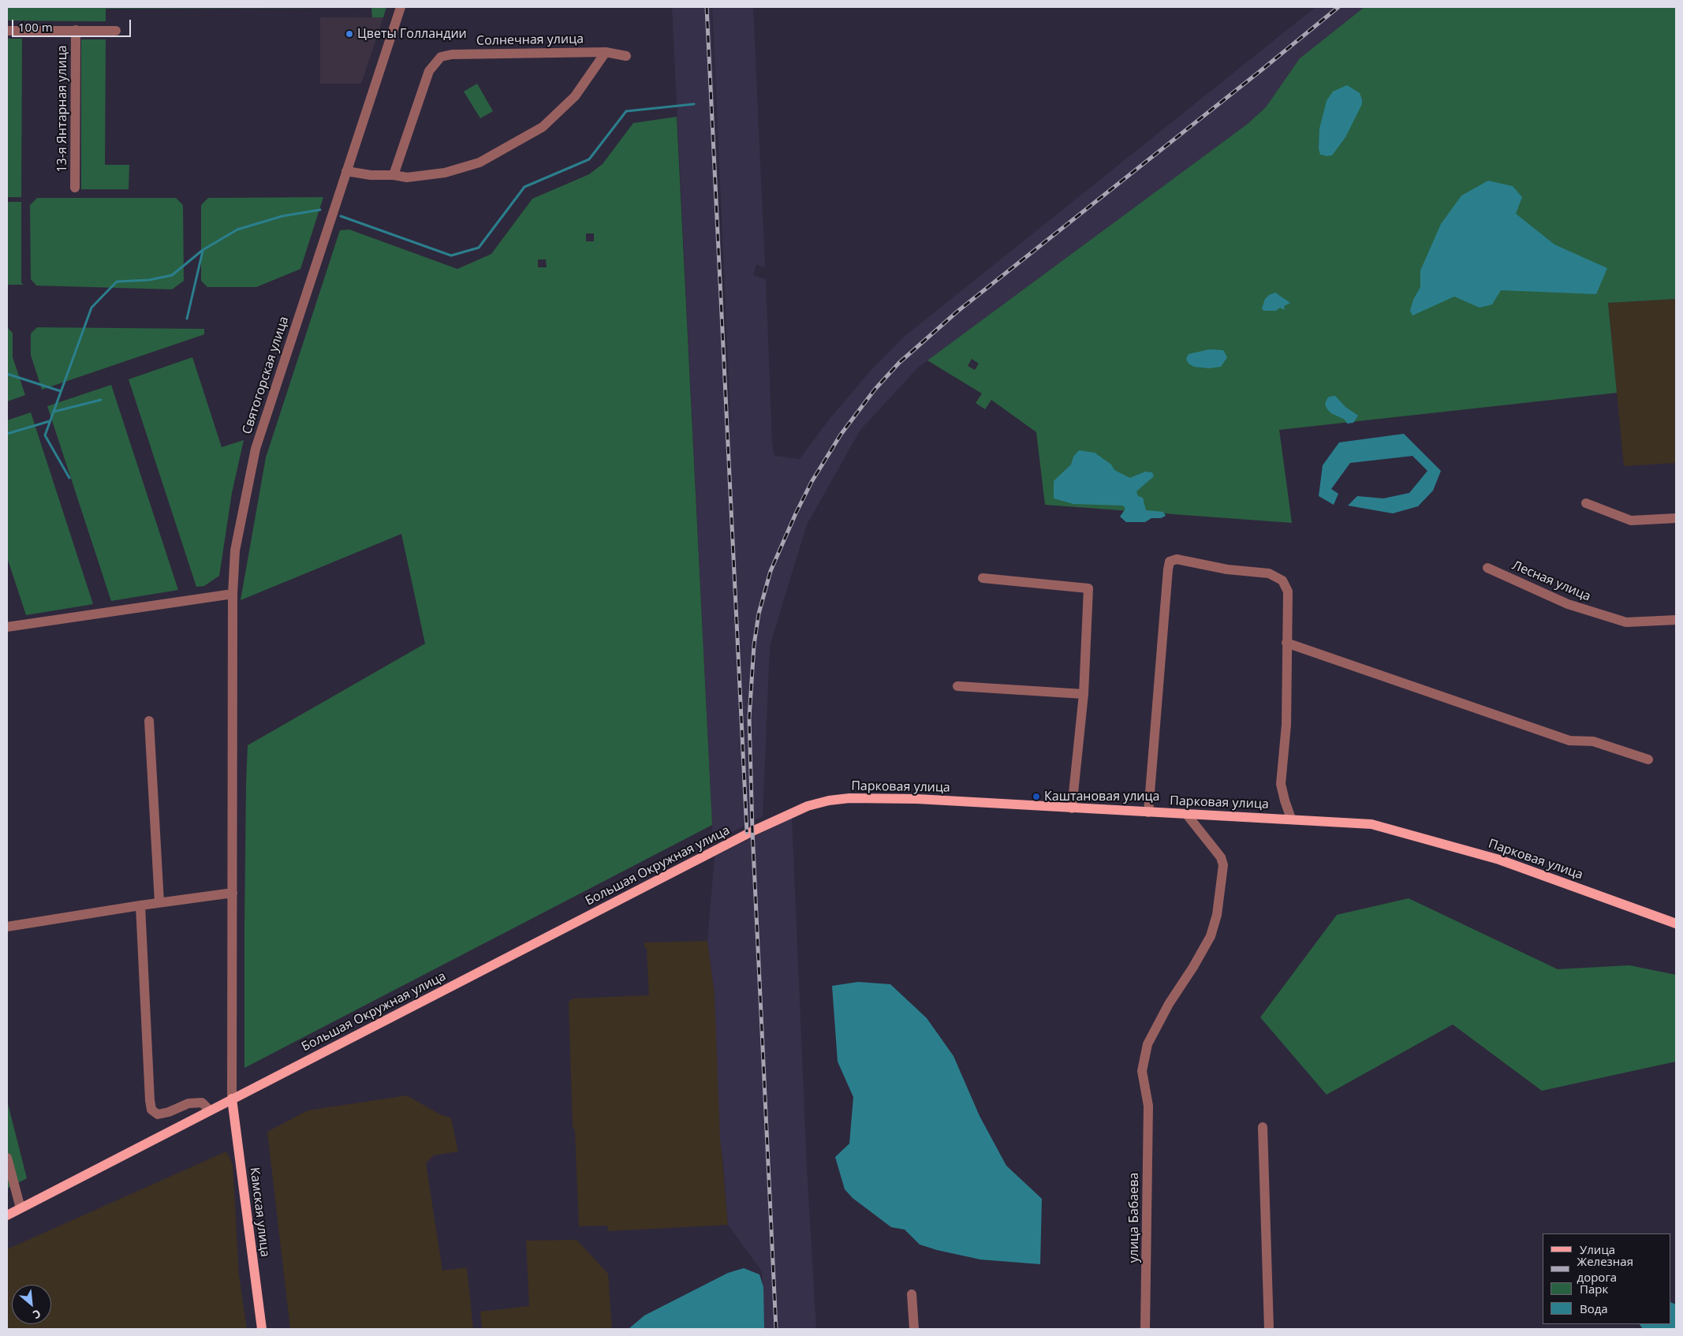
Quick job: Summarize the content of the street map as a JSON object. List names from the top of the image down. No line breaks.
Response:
{"streets":{"main road":["Парковая улица","Большая Окружная улица","Камская улица"],"street":["Солнечная улица","13-я Янтарная улица","Святогорская улица","Лесная улица","улица Бабаева"]},"crossings":[["Святогорская улица","Большая Окружная улица"],["Святогорская улица","Камская улица"],["Парковая улица","Большая Окружная улица"],["Парковая улица","улица Бабаева"],["Большая Окружная улица","Камская улица"]],"places":["Цветы Голландии","Каштановая улица"],"legend":["Улица","Железная дорога","Парк","Вода"],"scale_bar":"100 m","north":"bottom right"}
